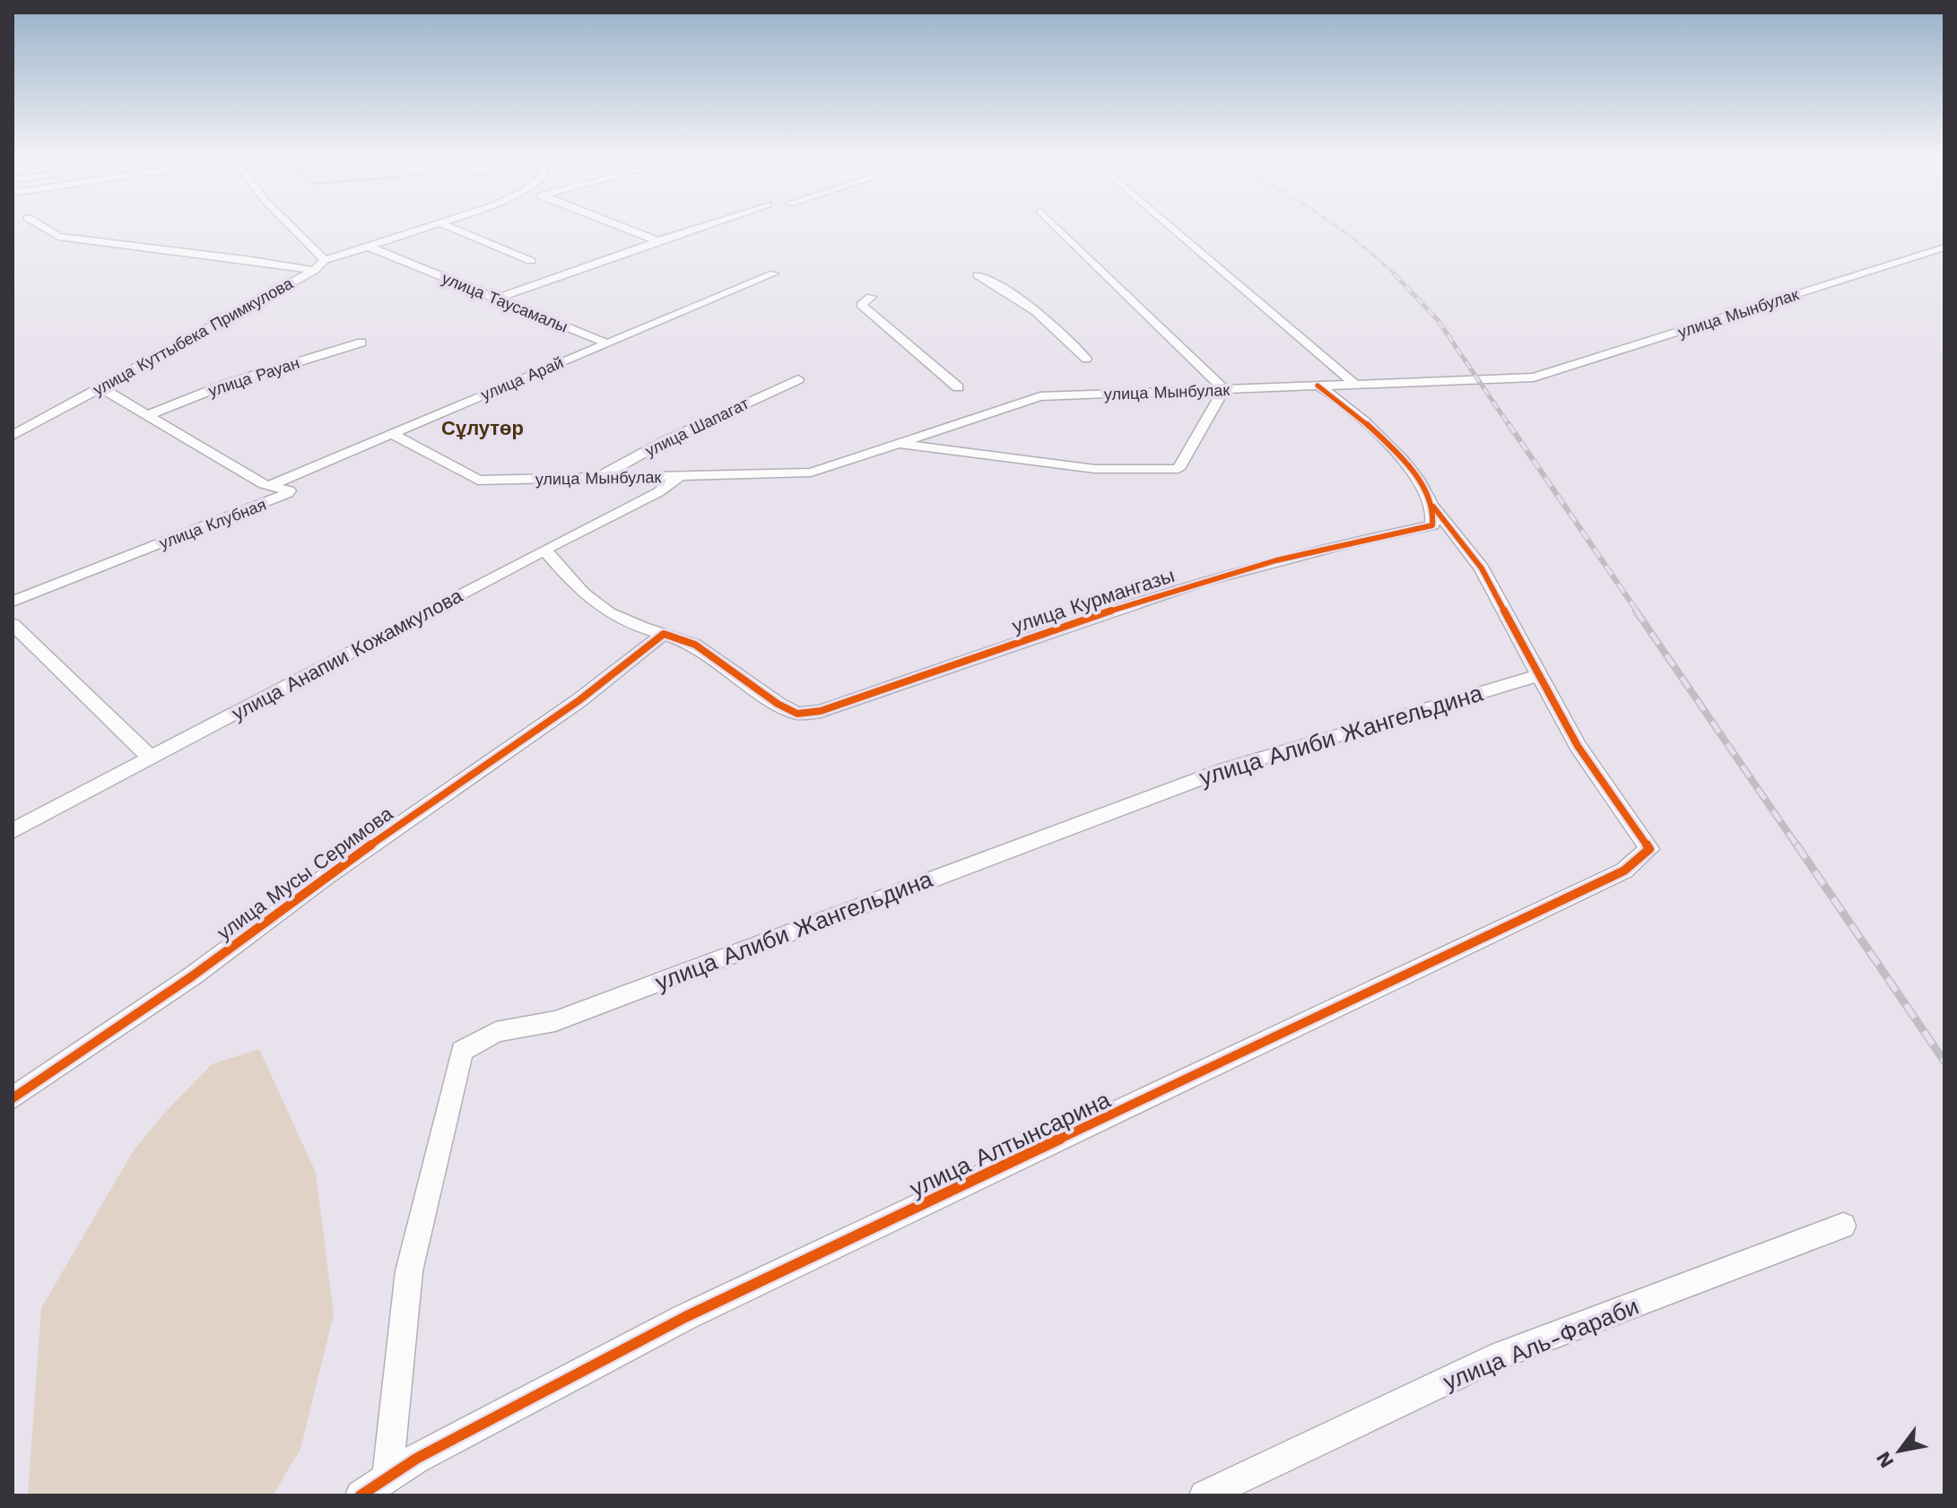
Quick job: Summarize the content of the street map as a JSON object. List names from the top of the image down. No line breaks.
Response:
{"streets":{"street":["улица Таусамалы","улица Мынбулак","улица Куттыбека Примкулова","улица Рауан","улица Арай","улица Шапагат","улица Клубная","улица Курмангазы","улица Анапии Кожамкулова","улица Алиби Жангельдина","улица Мусы Серимова","улица Алтынсарина","улица Аль-Фараби"]},"crossings":[["улица Таусамалы","улица Арай"],["улица Мынбулак","улица Арай"],["улица Мынбулак","улица Шапагат"],["улица Мынбулак","улица Анапии Кожамкулова"],["улица Куттыбека Примкулова","улица Клубная"],["улица Рауан","улица Клубная"],["улица Арай","улица Клубная"],["улица Курмангазы","улица Мусы Серимова"],["улица Алиби Жангельдина","улица Алтынсарина"]],"districts":["Сұлутөр"],"north":"bottom left"}
